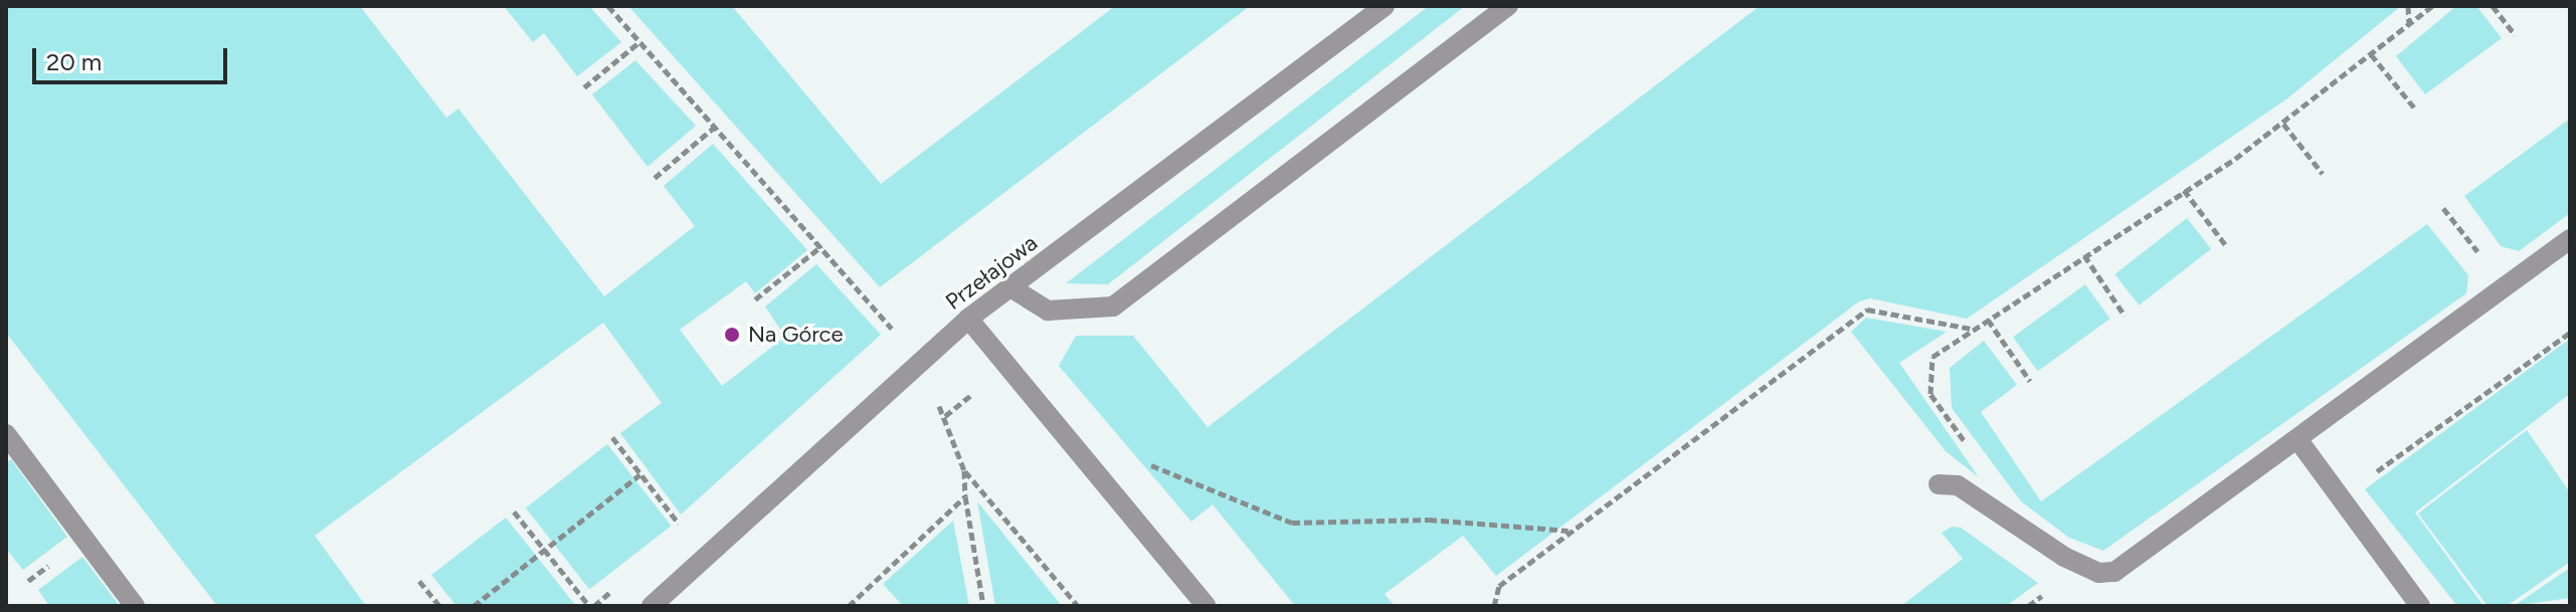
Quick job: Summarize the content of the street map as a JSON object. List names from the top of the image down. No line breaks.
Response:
{"streets":{"street":["Przełajowa"]},"places":["Na Górce"],"scale_bar":"20 m"}
